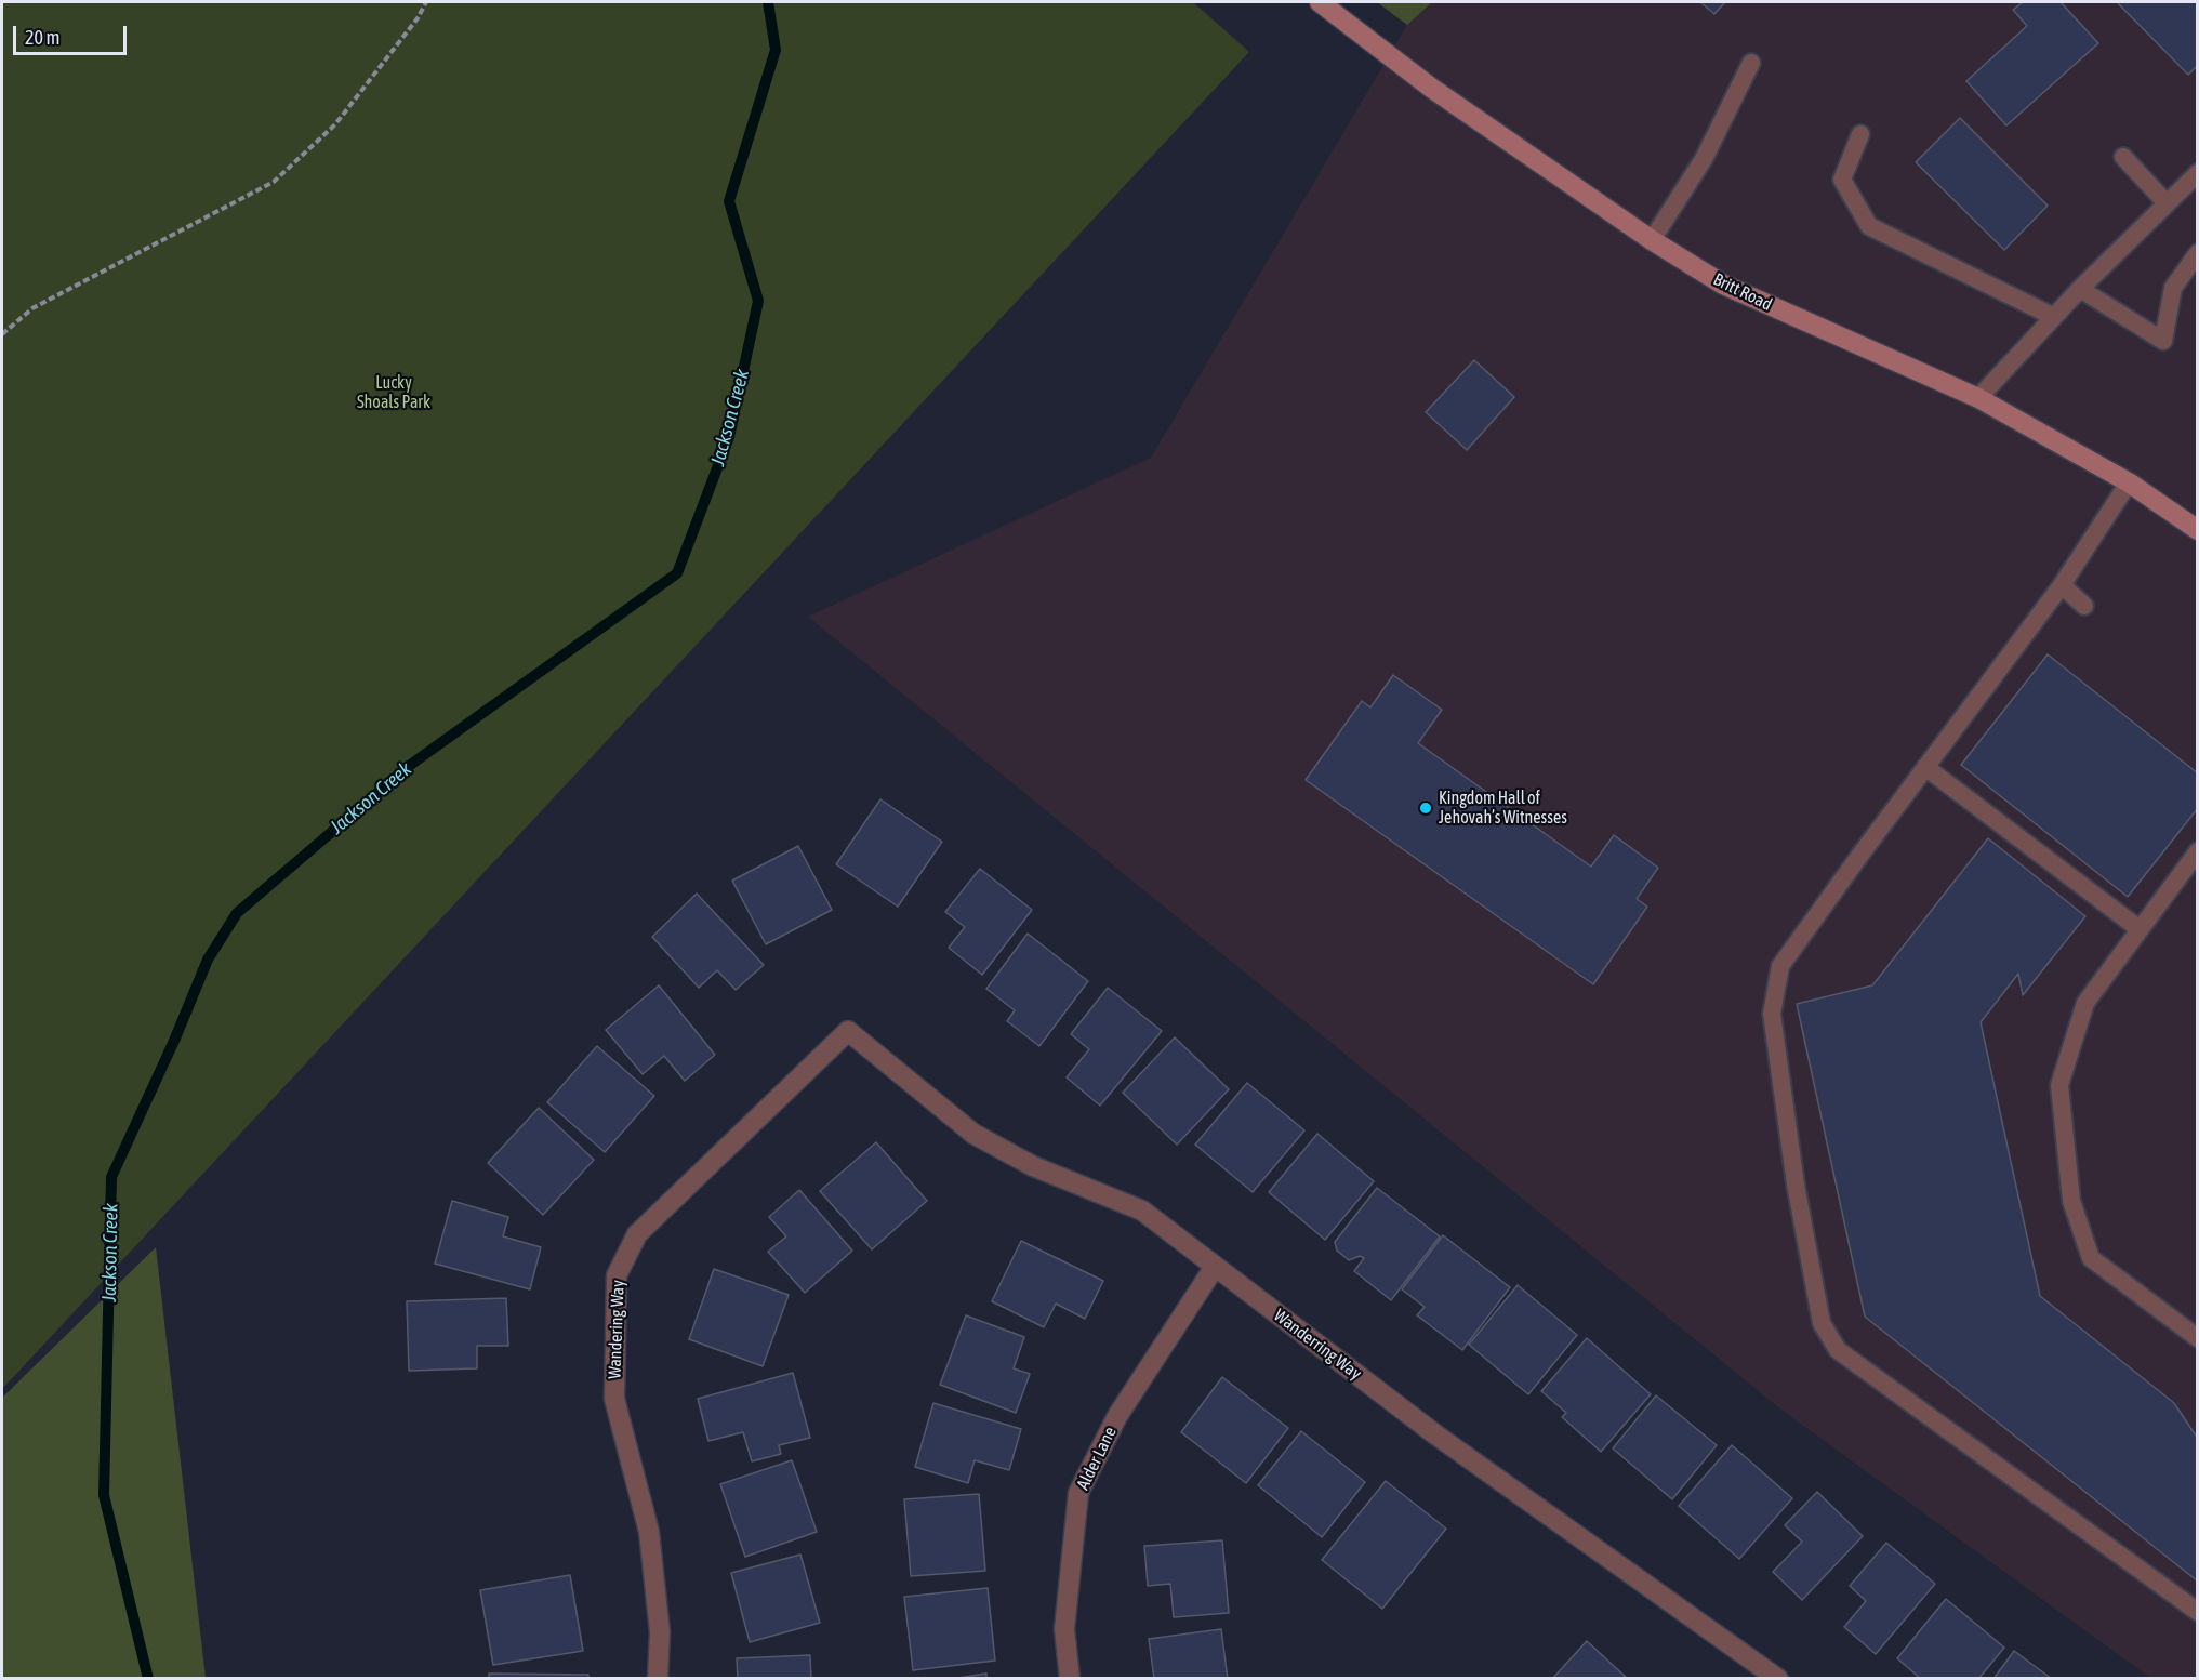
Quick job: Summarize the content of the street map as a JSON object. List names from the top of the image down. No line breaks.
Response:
{"streets":{"street":["Britt Road","Wandering Way","Wanderring Way","Alder Lane"]},"crossings":[["Wandering Way","Wanderring Way"],["Wanderring Way","Alder Lane"]],"water":["Jackson Creek"],"parks":["Lucky Shoals Park"],"places":["Kingdom Hall of Jehovah’s Witnesses"],"scale_bar":"20 m"}
